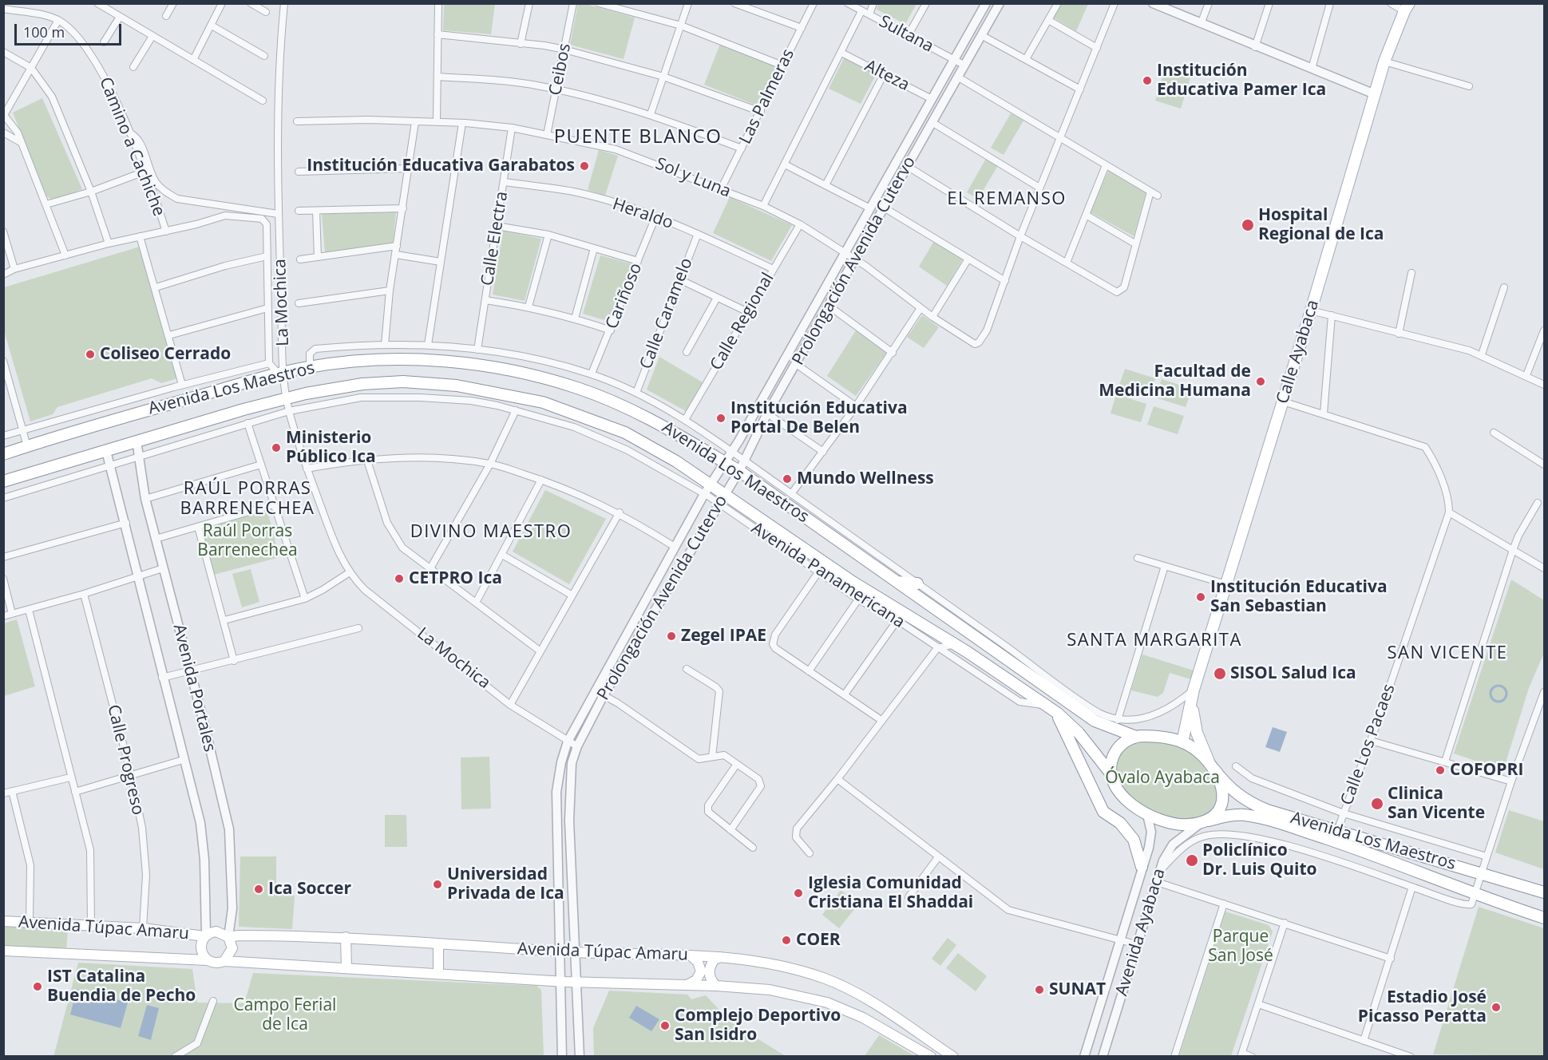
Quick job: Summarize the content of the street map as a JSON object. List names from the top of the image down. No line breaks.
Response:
{"streets":{"main road":["Calle Ayabaca","Avenida Los Maestros","Avenida Túpac Amaru"],"street":["Sultana","Ceibos","Alteza","Las Palmeras","Camino a Cachiche","Sol y Luna","Heraldo","Calle Electra","Prolongación Avenida Cutervo","Cariñoso","La Mochica","Calle Caramelo","Calle Regional","Avenida Panamericana","Avenida Portales","Calle Los Pacaes","Calle Progreso","Avenida Ayabaca"]},"crossings":[["Sultana","Prolongación Avenida Cutervo"],["Ceibos","Sol y Luna"],["Alteza","Prolongación Avenida Cutervo"],["Las Palmeras","Sol y Luna"],["Sol y Luna","Calle Electra"],["Sol y Luna","Prolongación Avenida Cutervo"],["Sol y Luna","Calle Regional"],["Heraldo","Calle Electra"],["Heraldo","Cariñoso"],["Heraldo","Calle Caramelo"],["Heraldo","Calle Regional"],["Prolongación Avenida Cutervo","La Mochica"],["Prolongación Avenida Cutervo","Avenida Los Maestros"],["Prolongación Avenida Cutervo","Avenida Panamericana"],["Prolongación Avenida Cutervo","Avenida Túpac Amaru"],["La Mochica","Avenida Los Maestros"],["Calle Ayabaca","Avenida Los Maestros"],["Calle Ayabaca","Avenida Ayabaca"],["Avenida Los Maestros","Avenida Panamericana"],["Avenida Los Maestros","Avenida Portales"],["Avenida Los Maestros","Calle Los Pacaes"],["Avenida Los Maestros","Avenida Ayabaca"],["Avenida Portales","Avenida Túpac Amaru"],["Calle Progreso","Avenida Túpac Amaru"]],"districts":["PUENTE BLANCO","EL REMANSO","RAÚL PORRAS BARRENECHEA","DIVINO MAESTRO","SANTA MARGARITA","SAN VICENTE"],"parks":["Raúl Porras Barrenechea","Óvalo Ayabaca","Parque San José","Campo Ferial de Ica"],"places":["Institución Educativa Pamer Ica","Institución Educativa Garabatos","Hospital Regional de Ica","Coliseo Cerrado","Facultad de Medicina Humana","Institución Educativa Portal De Belen","Ministerio Público Ica","Mundo Wellness","CETPRO Ica","Institución Educativa San Sebastian","Zegel IPAE","SISOL Salud Ica","COFOPRI","Clinica San Vicente","Policlínico Dr. Luis Quito","Universidad Privada de Ica","Ica Soccer","Iglesia Comunidad Cristiana El Shaddai","COER","IST Catalina Buendia de Pecho","SUNAT","Estadio José Picasso Peratta","Complejo Deportivo San Isidro"],"scale_bar":"100 m"}
